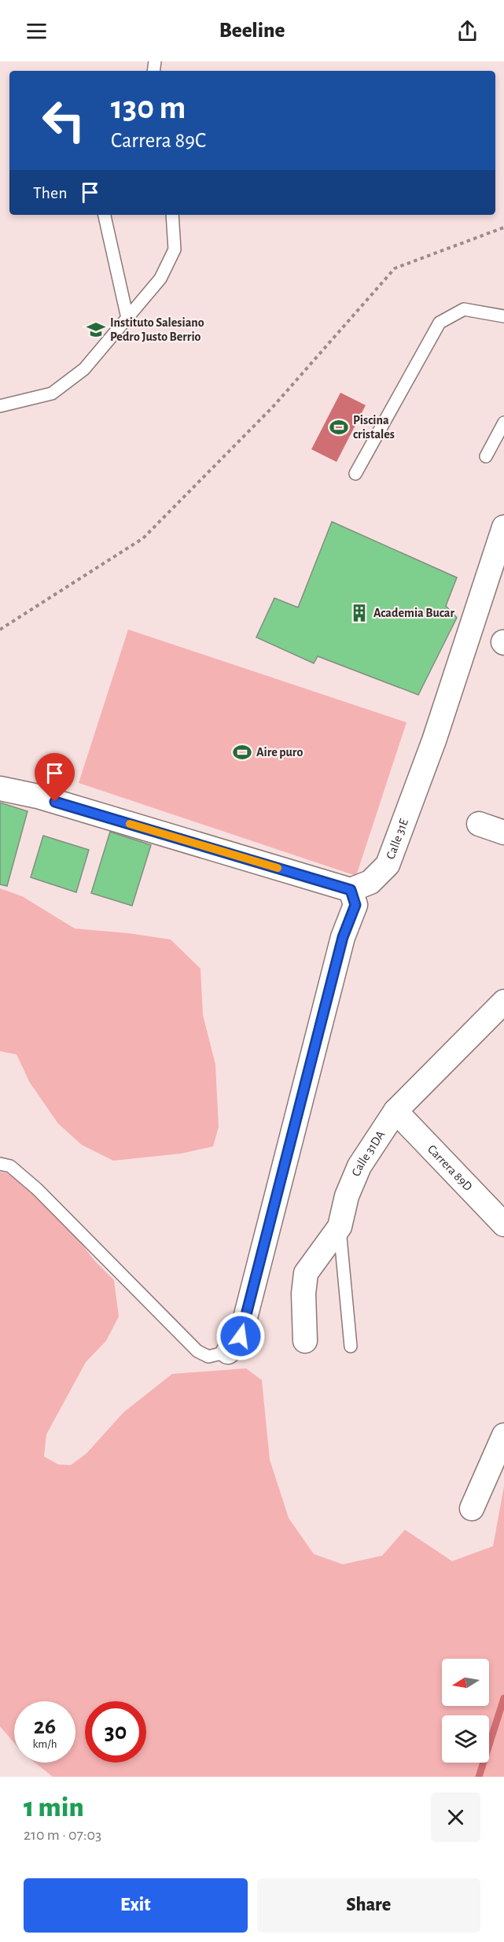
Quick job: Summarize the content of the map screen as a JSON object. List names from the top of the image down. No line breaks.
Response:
{"streets":{"street":["Calle 31E","Calle 31DA","Carrera 89D"]},"crossings":[["Calle 31DA","Carrera 89D"]],"places":{"school or university":["Instituto Salesiano Pedro Justo Berrio"],"sports":["Piscina cristales","Aire puro"],"building":["Academia Bucar"]},"north":"left","page":{"header":"Beeline","turn":["130 m","Carrera 89C"],"then":"Then","speed":"26 km/h","limit":"30","heading":["1 min","210 m · 07:03"],"buttons":["Exit","Share"]}}
